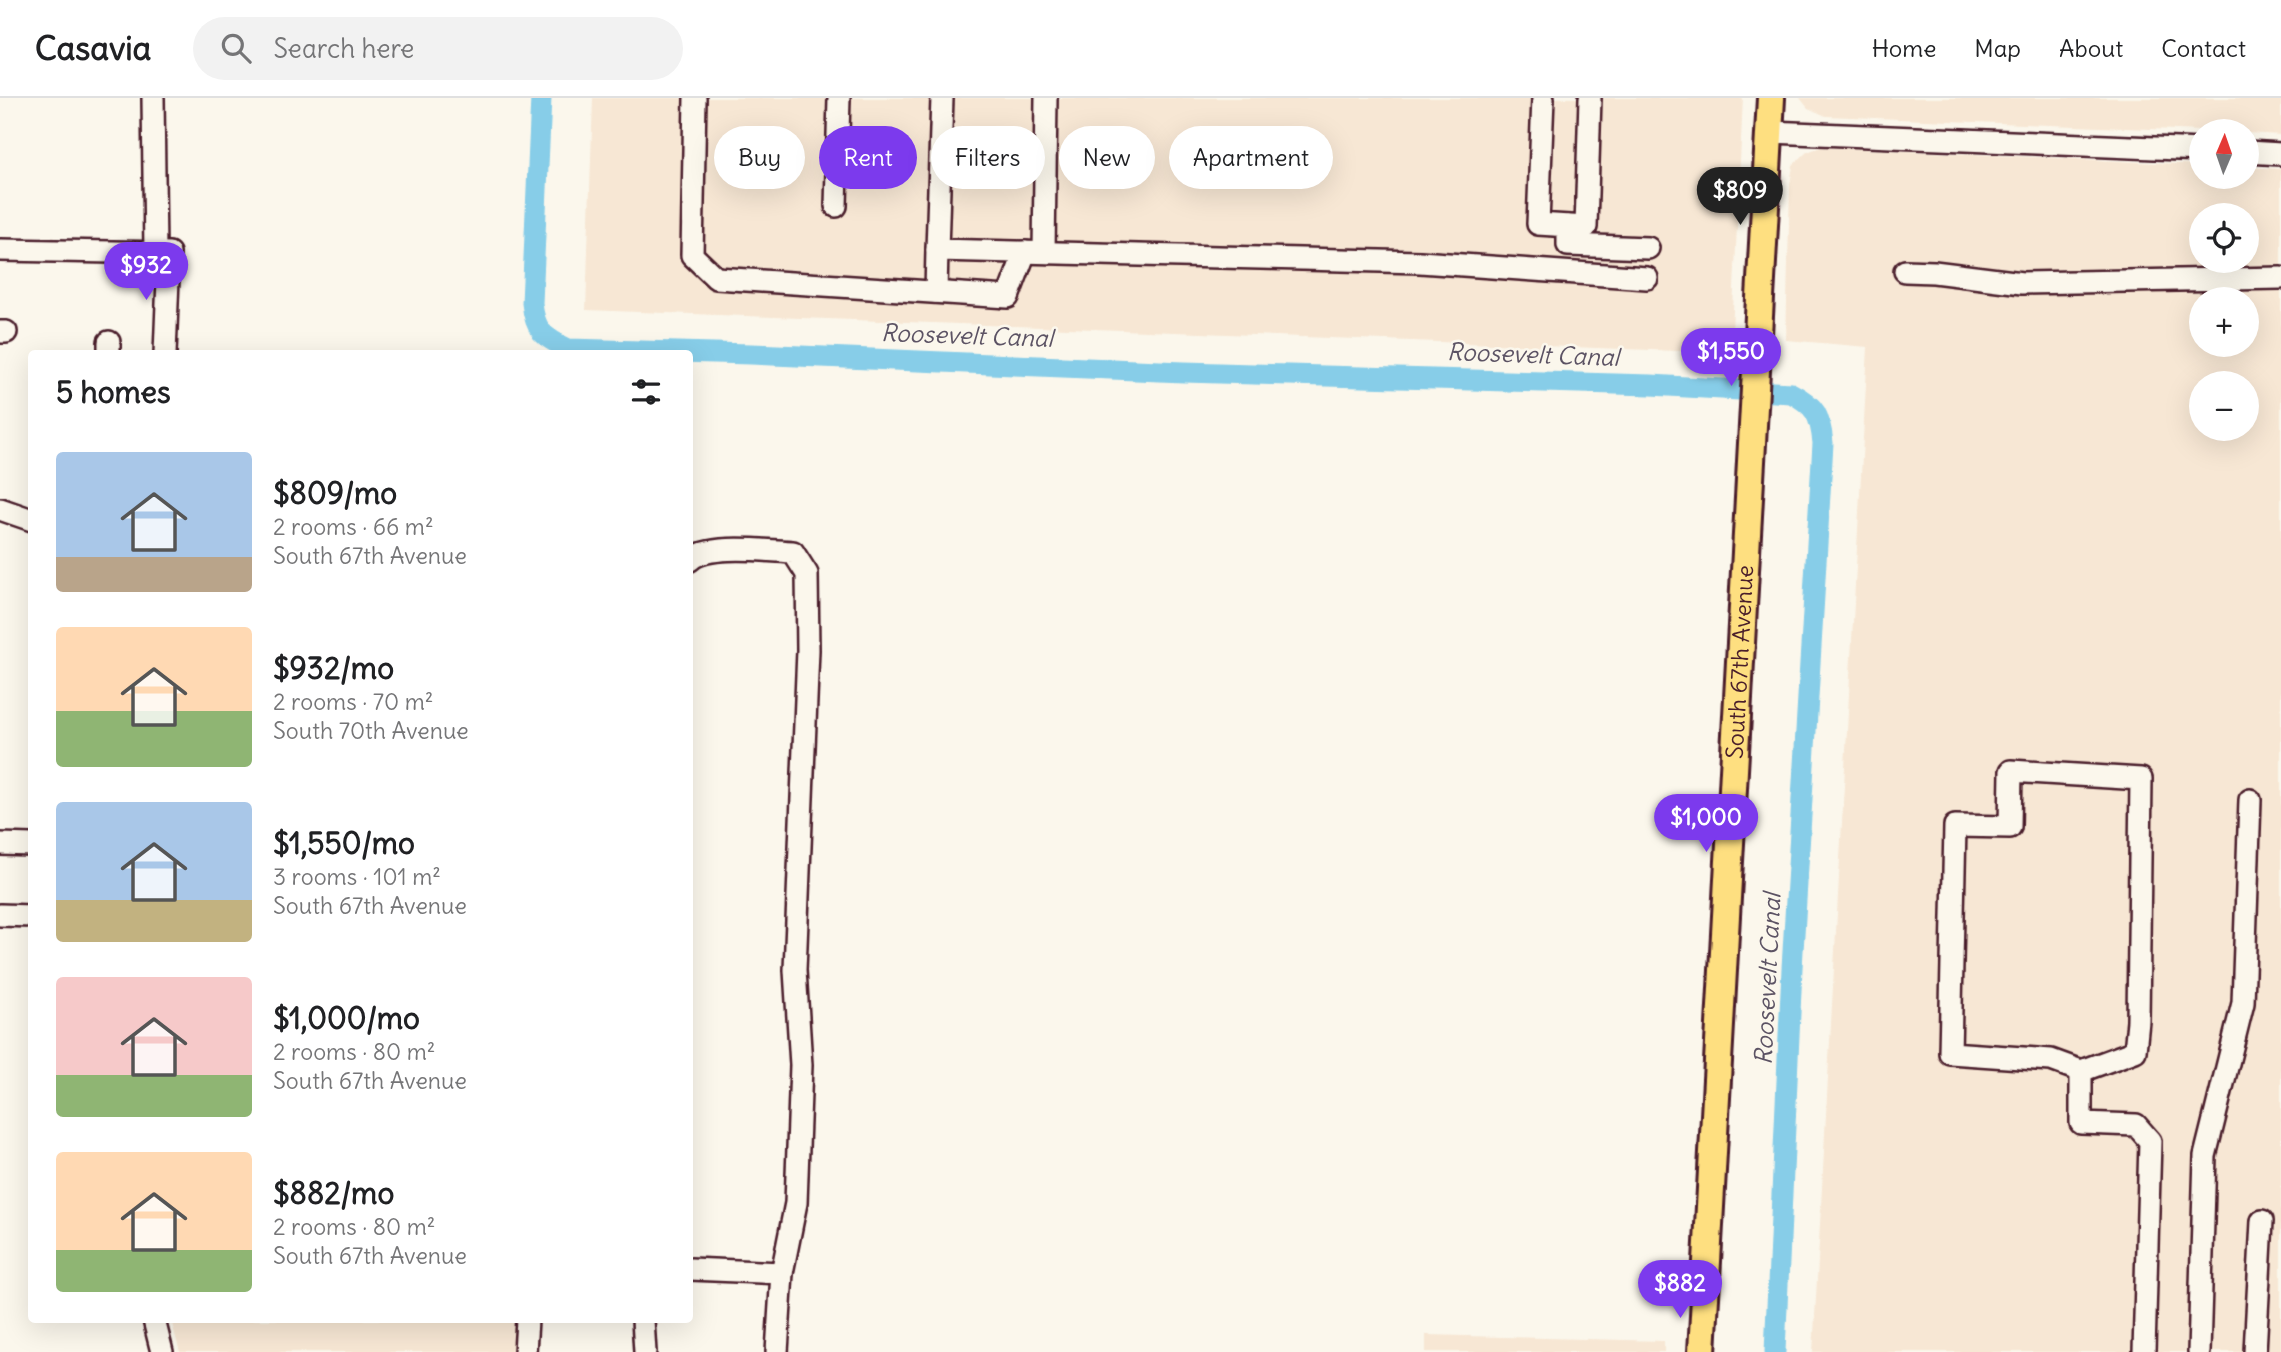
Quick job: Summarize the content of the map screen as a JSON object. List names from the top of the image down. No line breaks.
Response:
{"streets":{"main road":["South 67th Avenue"]},"water":["Roosevelt Canal"],"north":"top","page":{"header":"Casavia","search":"Search here","nav":["Home","Map","About","Contact"],"map_buttons":["+","−"],"chip":["Buy","Rent","Filters","New","Apartment"],"price":["$809","$932","$1,550","$1,000","$882"],"heading":"5 homes","list":[{"name":"$809/mo","note":"2 rooms · 66 m² · South 67th Avenue"},{"name":"$932/mo","note":"2 rooms · 70 m² · South 70th Avenue"},{"name":"$1,550/mo","note":"3 rooms · 101 m² · South 67th Avenue"},{"name":"$1,000/mo","note":"2 rooms · 80 m² · South 67th Avenue"},{"name":"$882/mo","note":"2 rooms · 80 m² · South 67th Avenue"}]}}
